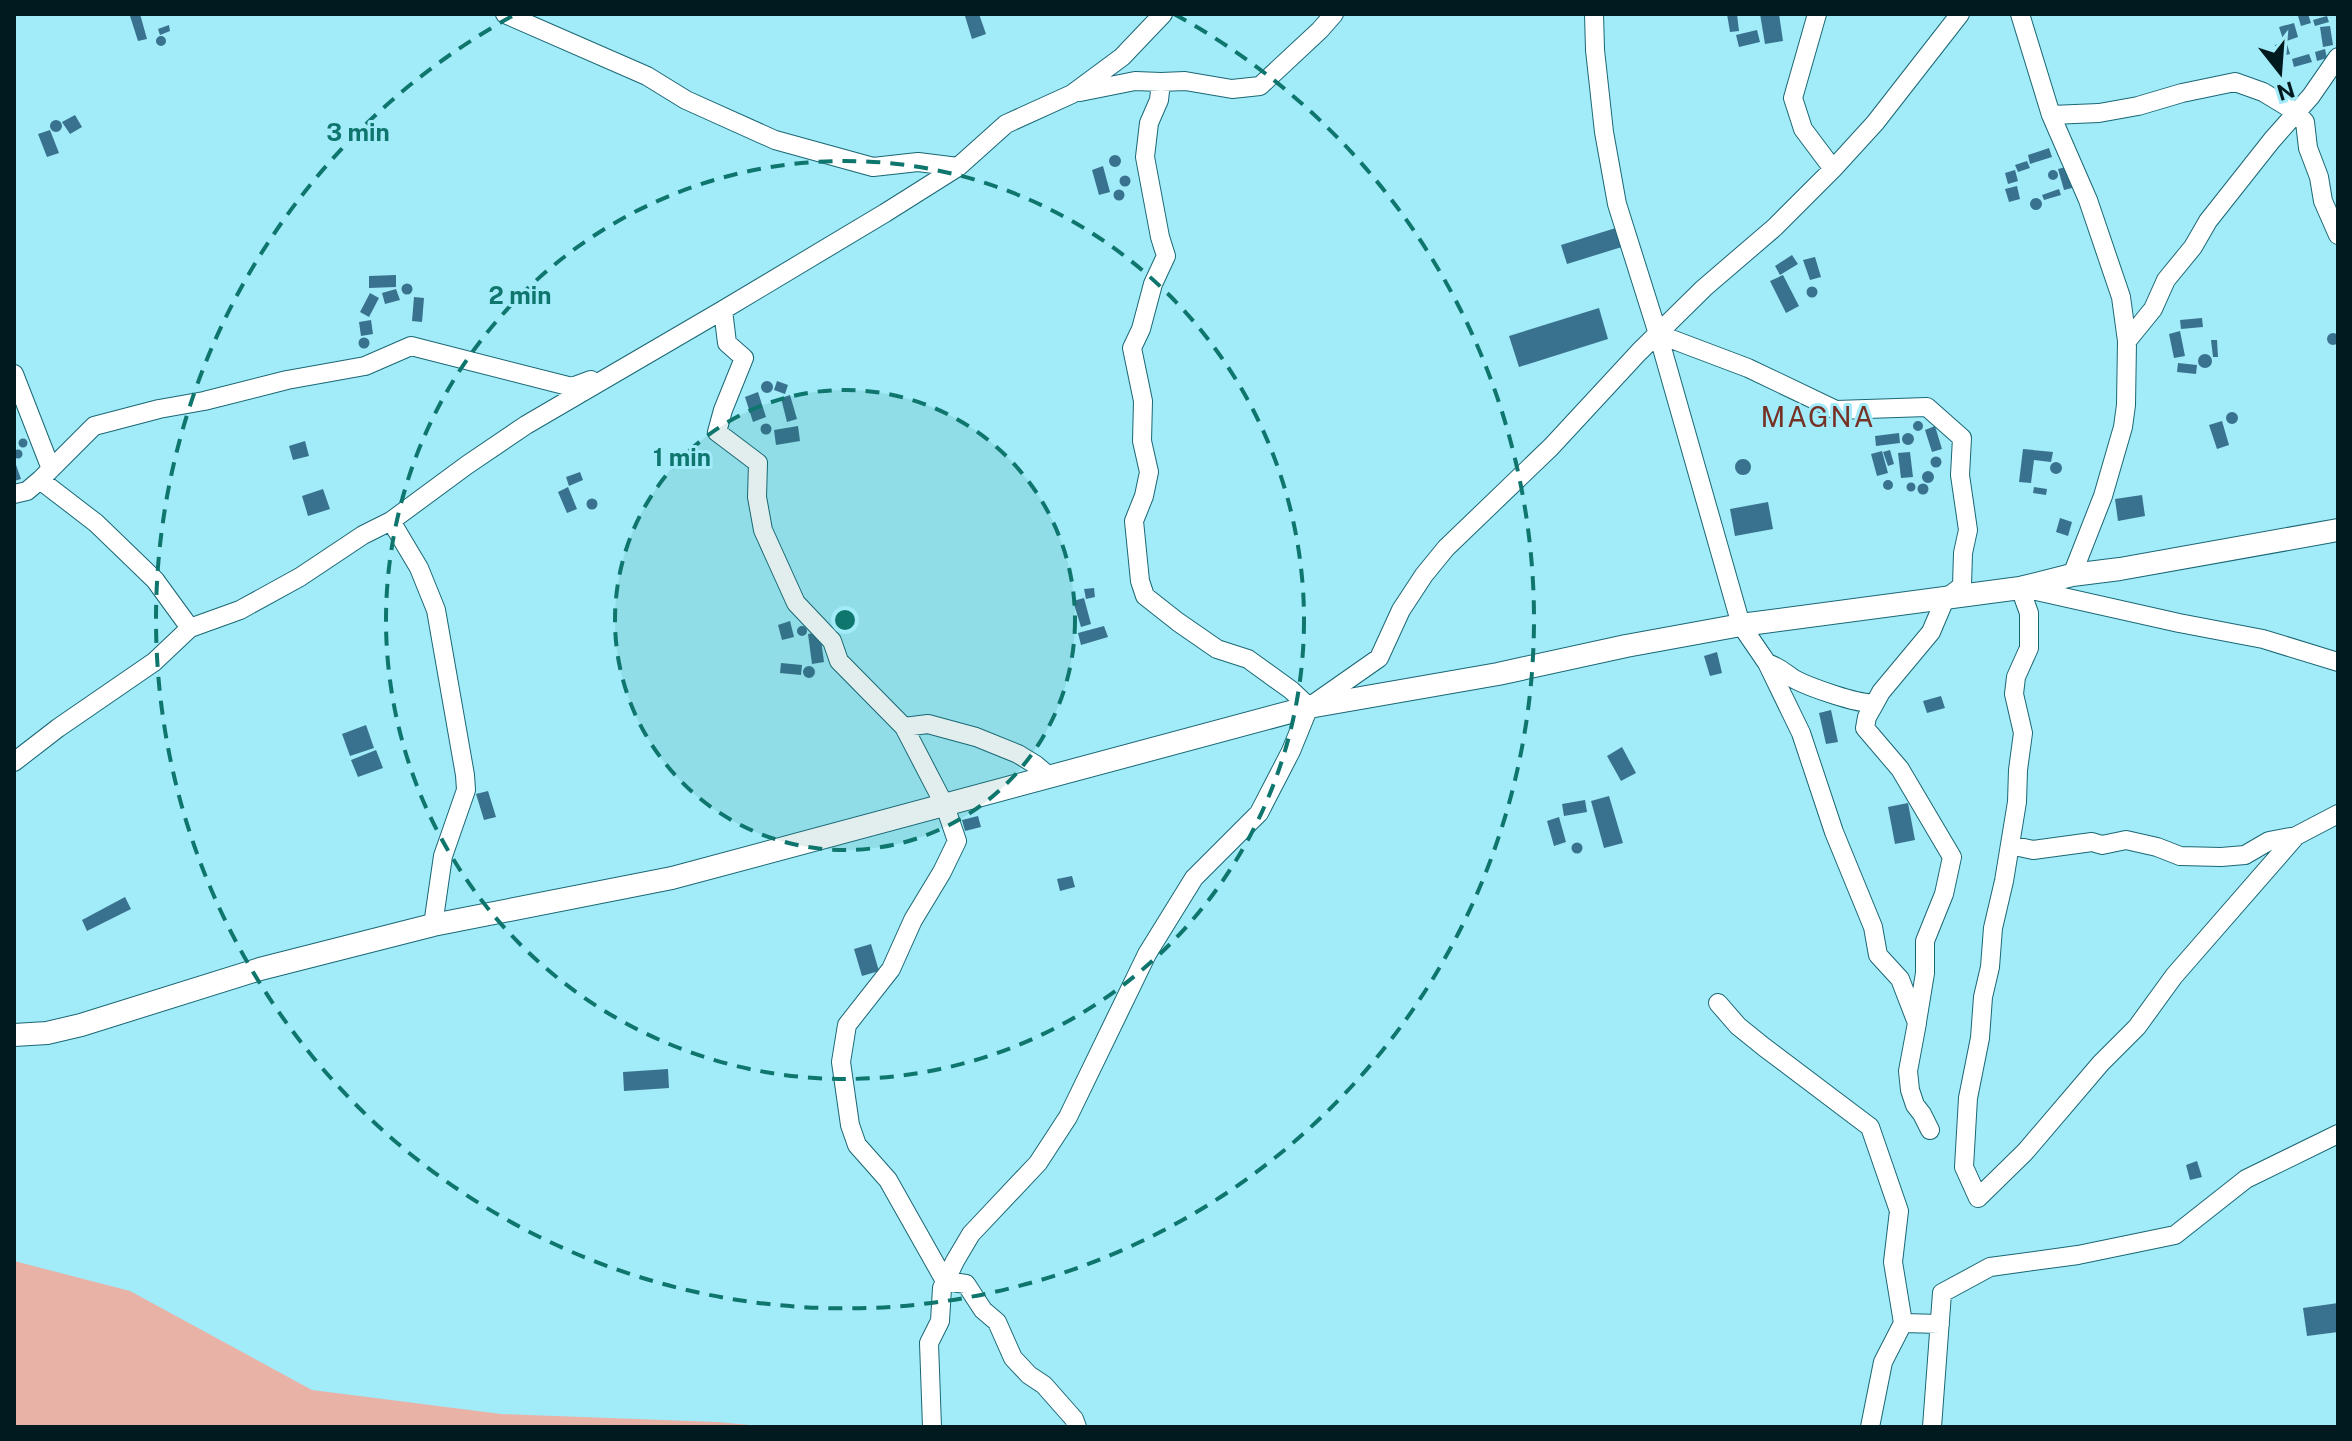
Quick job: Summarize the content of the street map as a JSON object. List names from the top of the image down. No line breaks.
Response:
{"districts":["MAGNA"],"north":"bottom","rings":["3 min","2 min","1 min"]}
